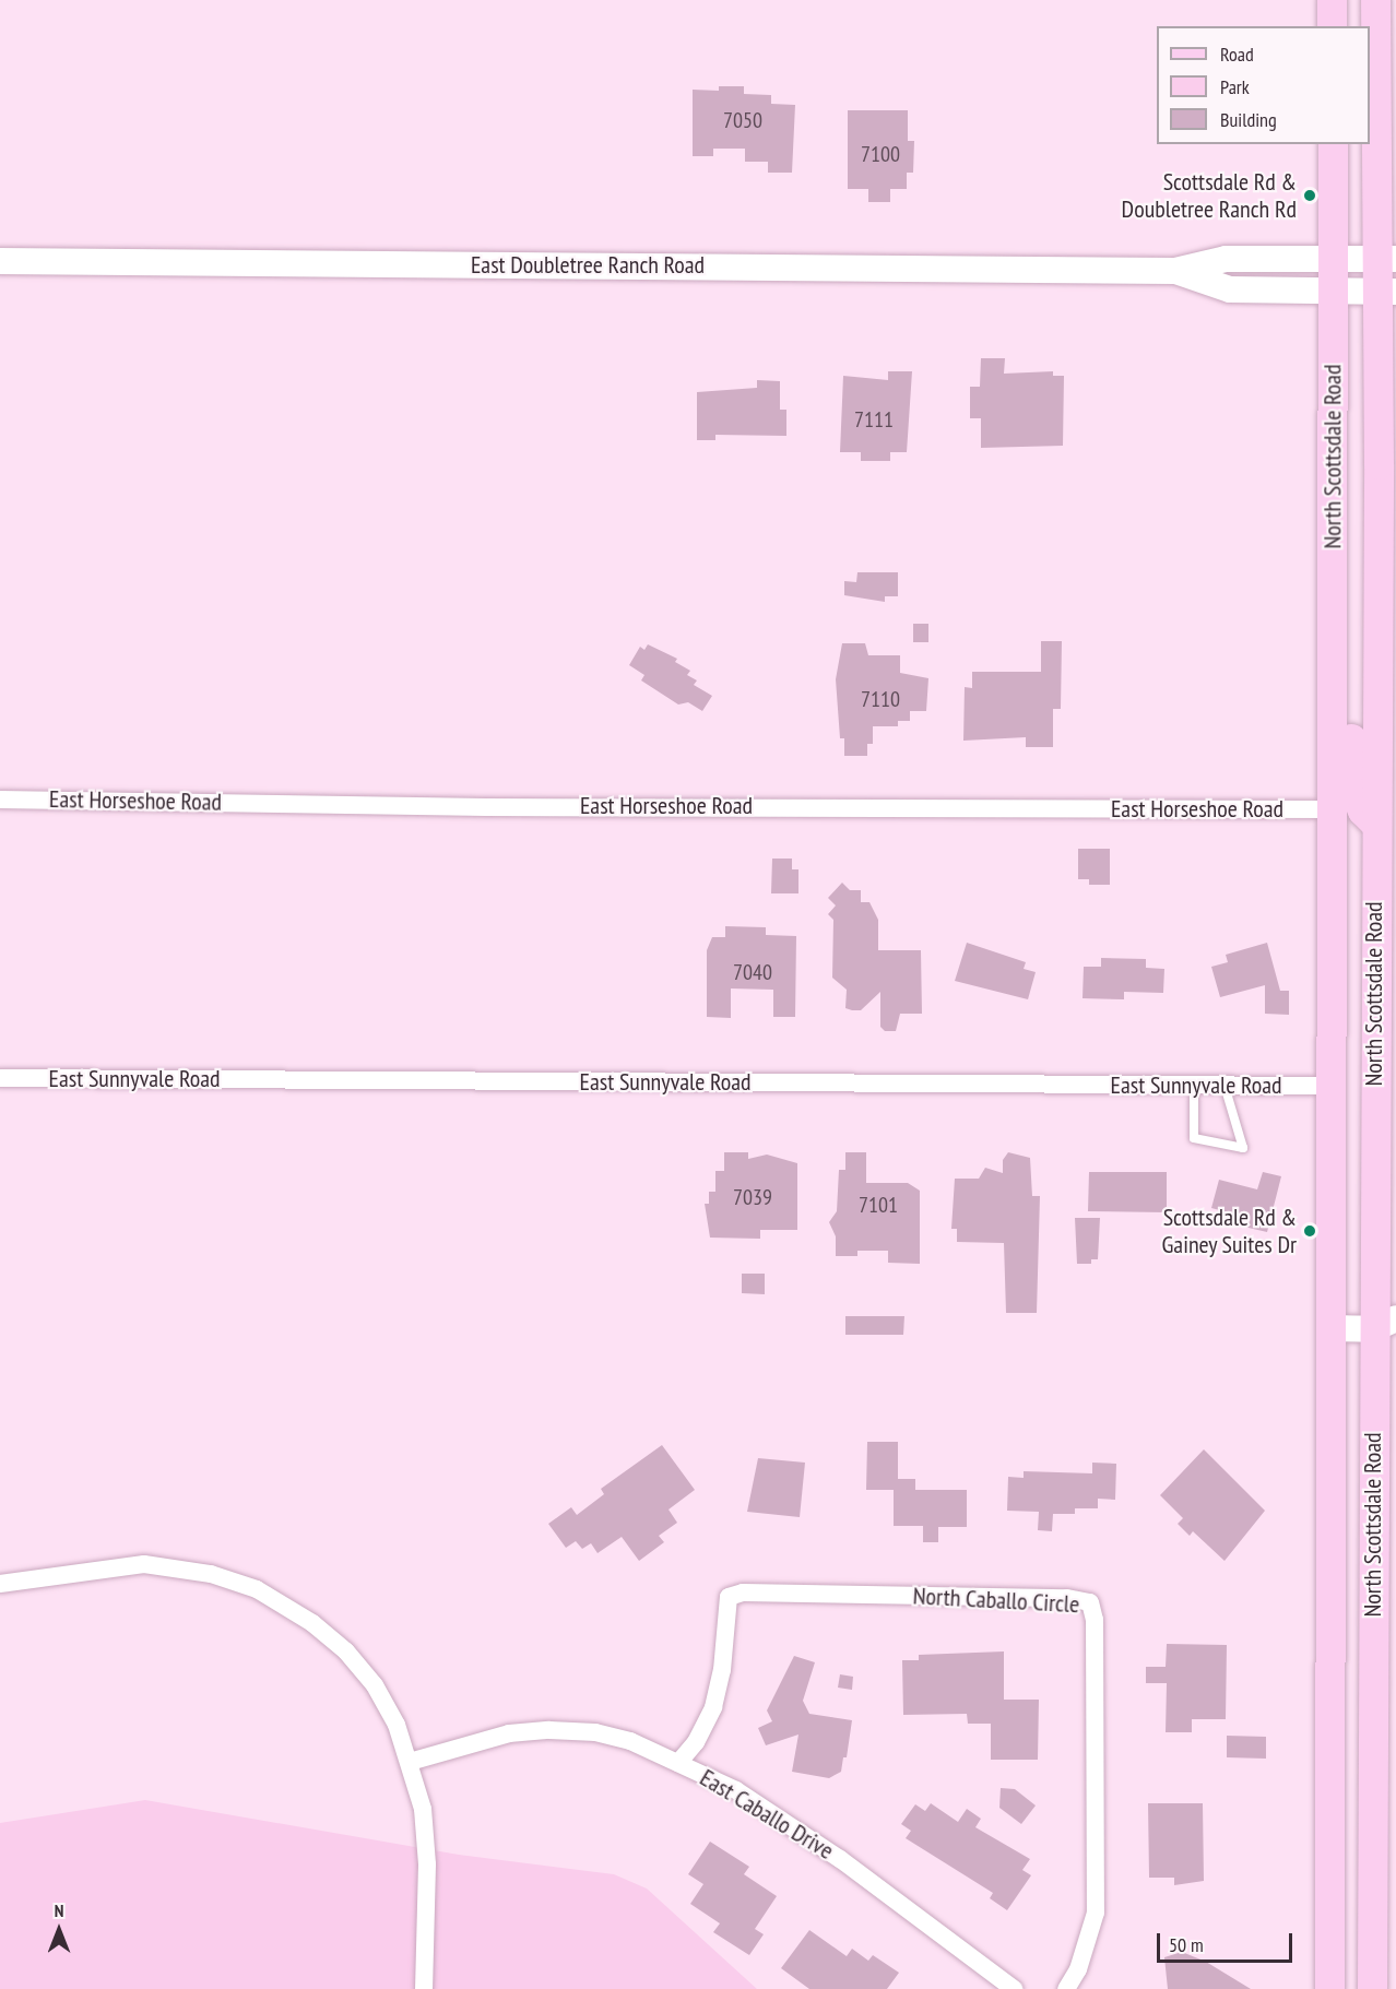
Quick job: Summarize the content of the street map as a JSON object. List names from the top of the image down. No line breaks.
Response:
{"streets":{"main road":["East Doubletree Ranch Road","North Scottsdale Road"],"street":["East Horseshoe Road","East Sunnyvale Road","North Caballo Circle","East Caballo Drive"]},"crossings":[["East Doubletree Ranch Road","North Scottsdale Road"],["North Scottsdale Road","East Horseshoe Road"],["North Scottsdale Road","East Sunnyvale Road"],["North Caballo Circle","East Caballo Drive"]],"places":["Scottsdale Rd & Doubletree Ranch Rd","Scottsdale Rd & Gainey Suites Dr"],"house_numbers":["7050","7100","7111","7110","7040","7039","7101"],"legend":["Road","Park","Building"],"scale_bar":"50 m","north":"top"}
